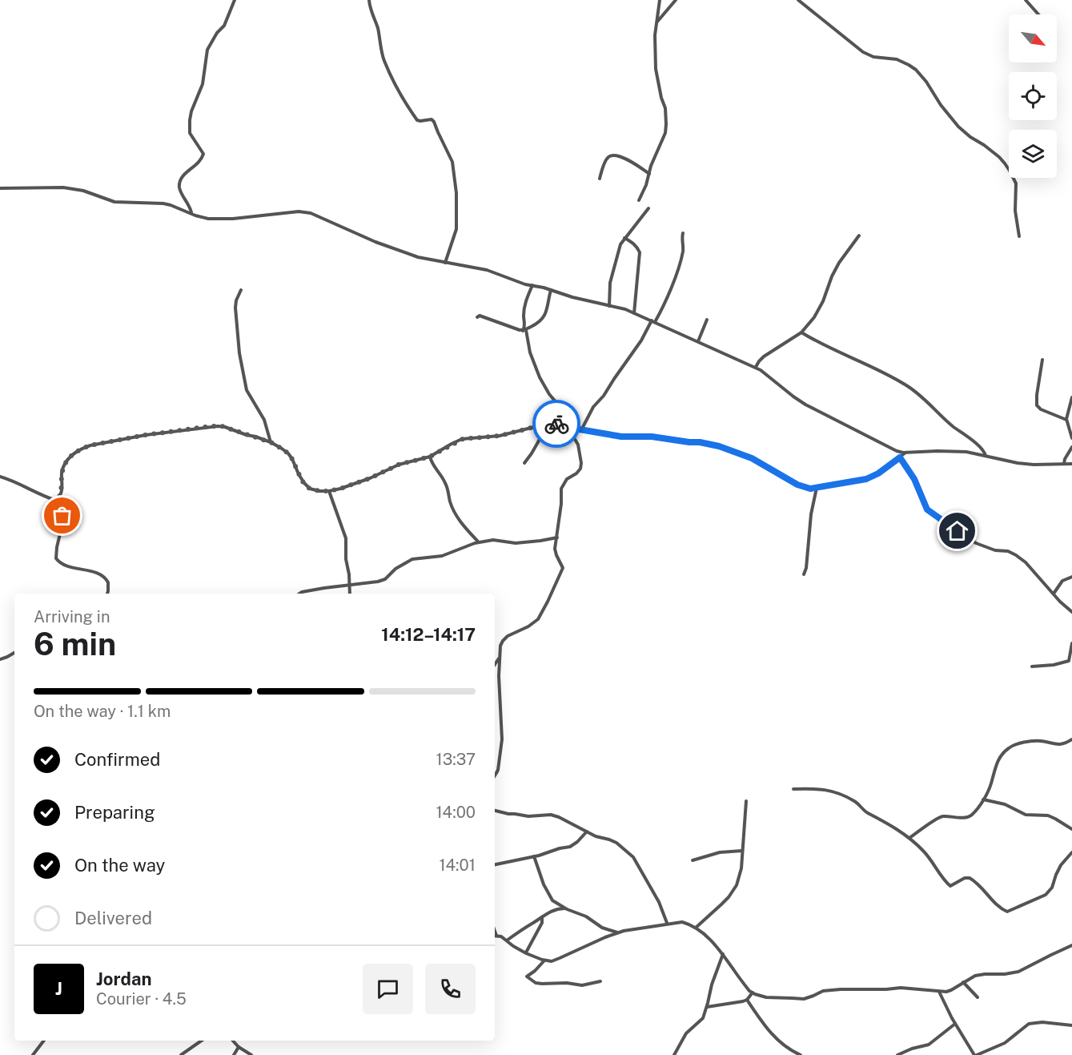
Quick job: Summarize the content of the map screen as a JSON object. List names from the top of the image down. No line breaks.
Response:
{"north":"bottom right","page":{"heading":["6 min","Arriving in","14:12–14:17"],"panel":["Jordan","Courier · 4.5"],"bar":"On the way · 1.1 km","list":[["Confirmed","13:37"],["Preparing","14:00"],["On the way","14:01"],"Delivered"],"round":"J"}}
